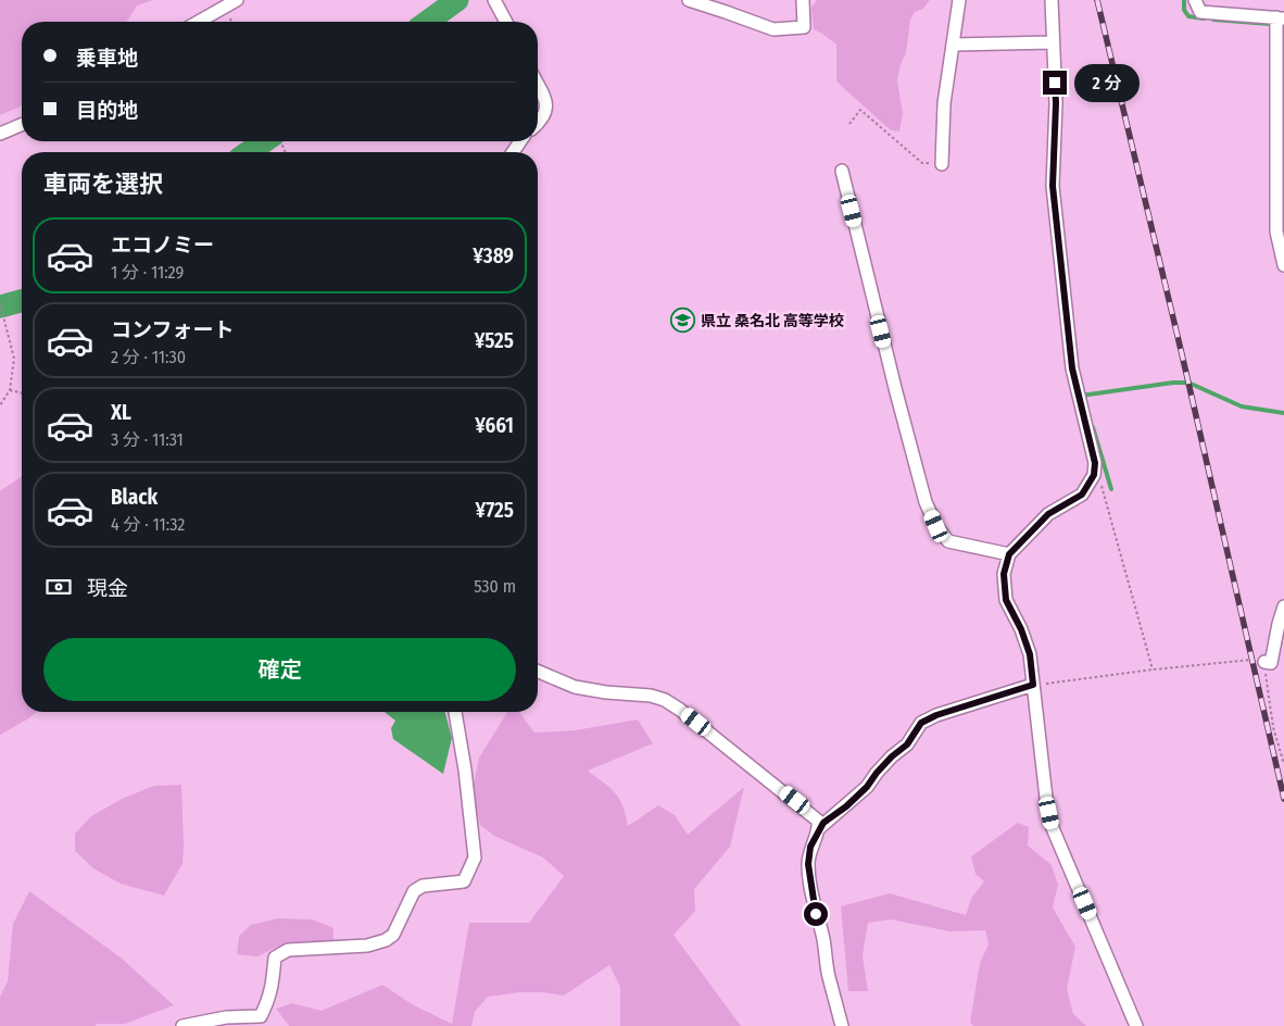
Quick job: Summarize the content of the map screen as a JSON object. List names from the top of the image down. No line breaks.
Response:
{"places":{"school or university":["県立 桑名北 高等学校"]},"page":{"banner":["乗車地","目的地"],"bubble":"2 分","heading":"車両を選択","list":[{"name":"エコノミー","note":"1 分 · 11:29","value":"¥389"},{"name":"コンフォート","note":"2 分 · 11:30","value":"¥525"},{"name":"XL","note":"3 分 · 11:31","value":"¥661"},{"name":"Black","note":"4 分 · 11:32","value":"¥725"}],"pay":["現金","530 m"],"buttons":"確定"}}
